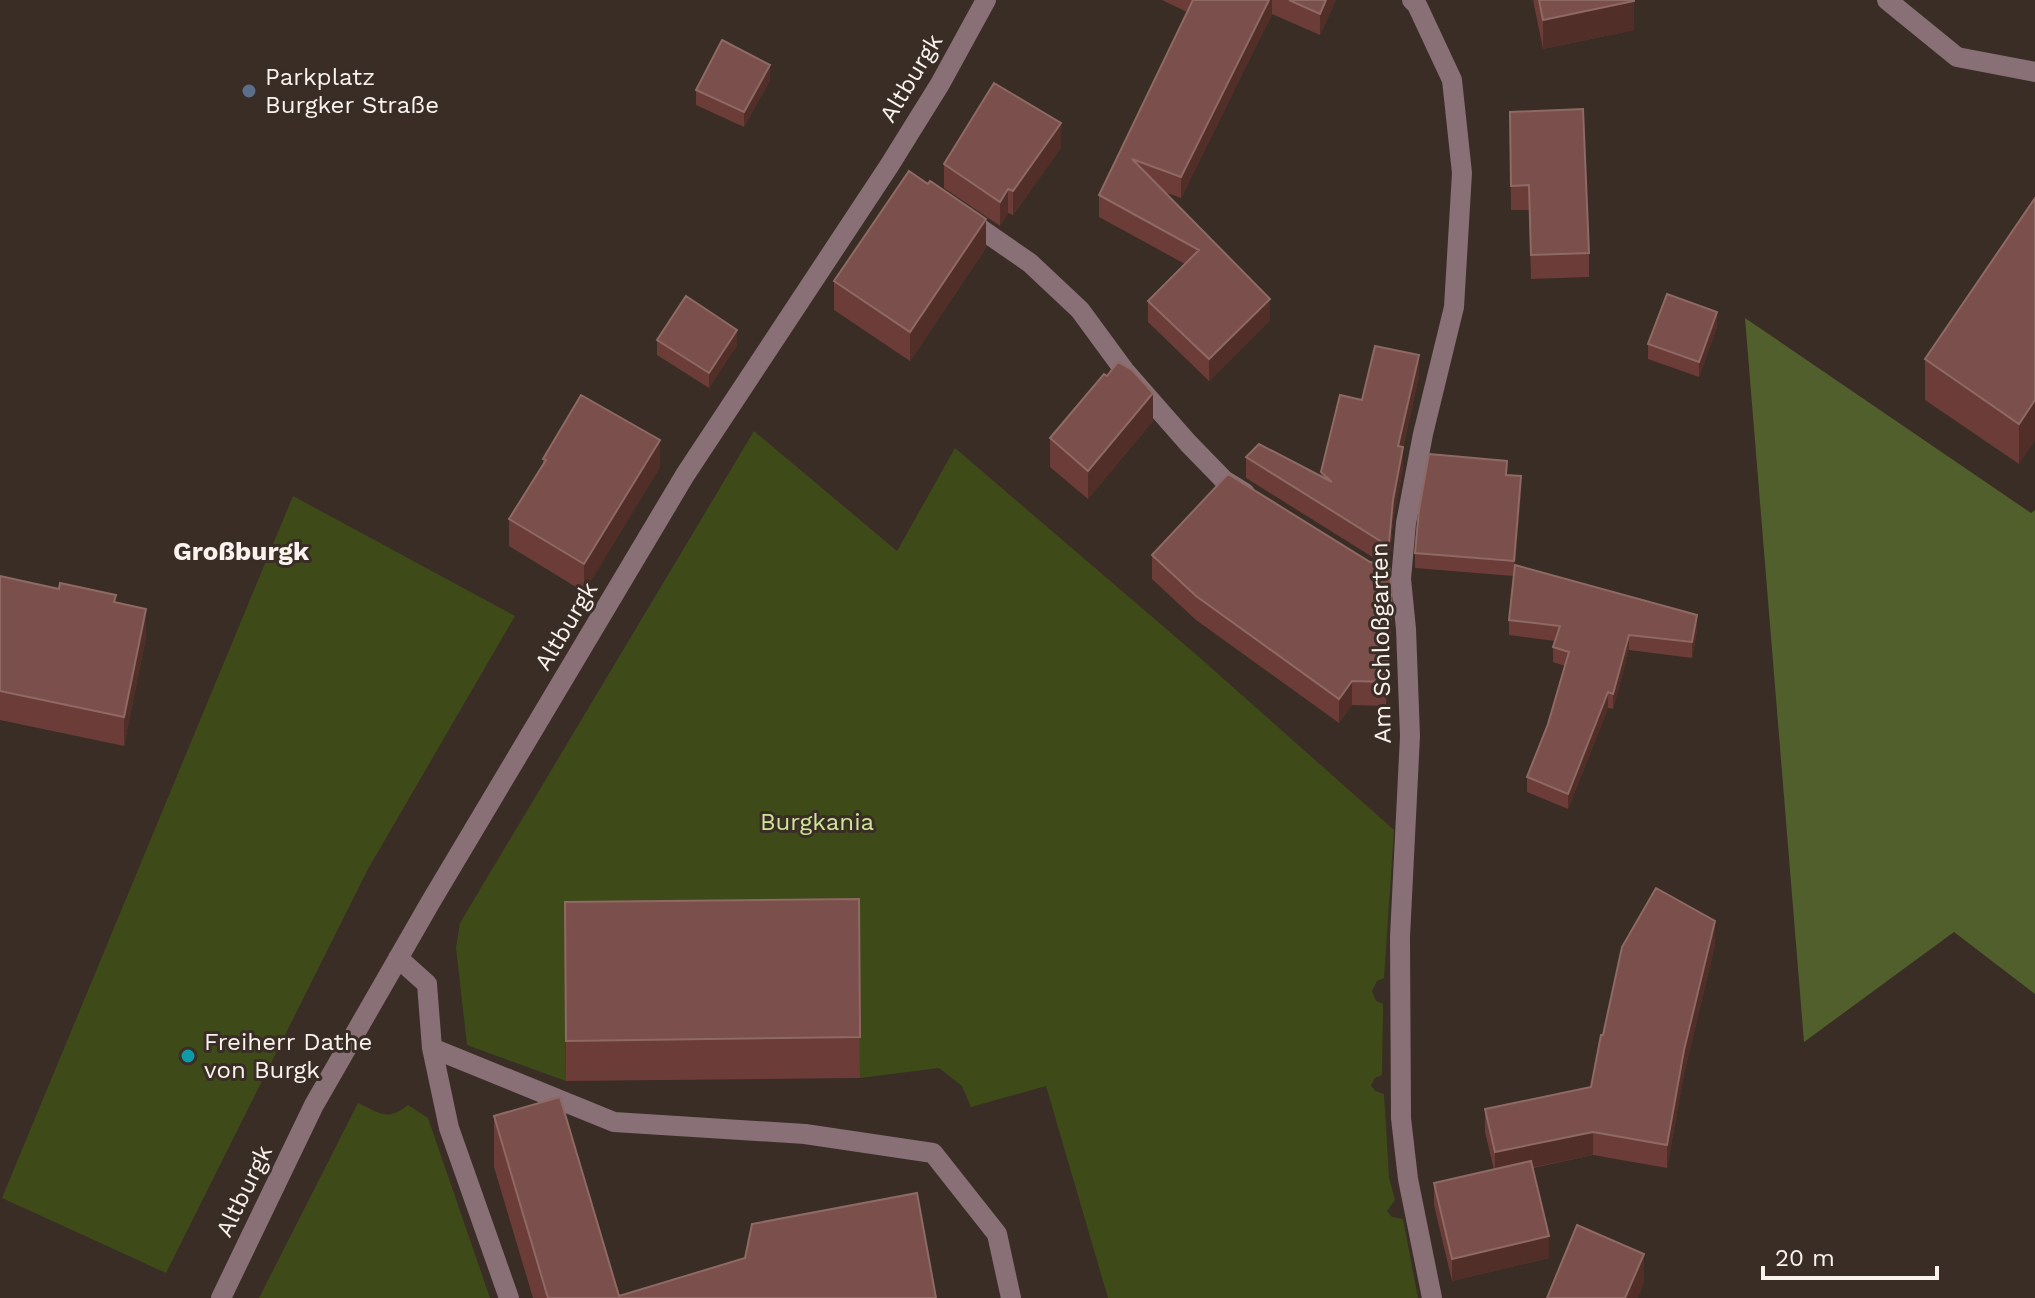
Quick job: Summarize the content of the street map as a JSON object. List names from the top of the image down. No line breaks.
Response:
{"streets":{"street":["Altburgk","Am Schloßgarten"]},"districts":["Großburgk"],"parks":["Burgkania"],"places":["Parkplatz Burgker Straße","Freiherr Dathe von Burgk"],"scale_bar":"20 m"}
